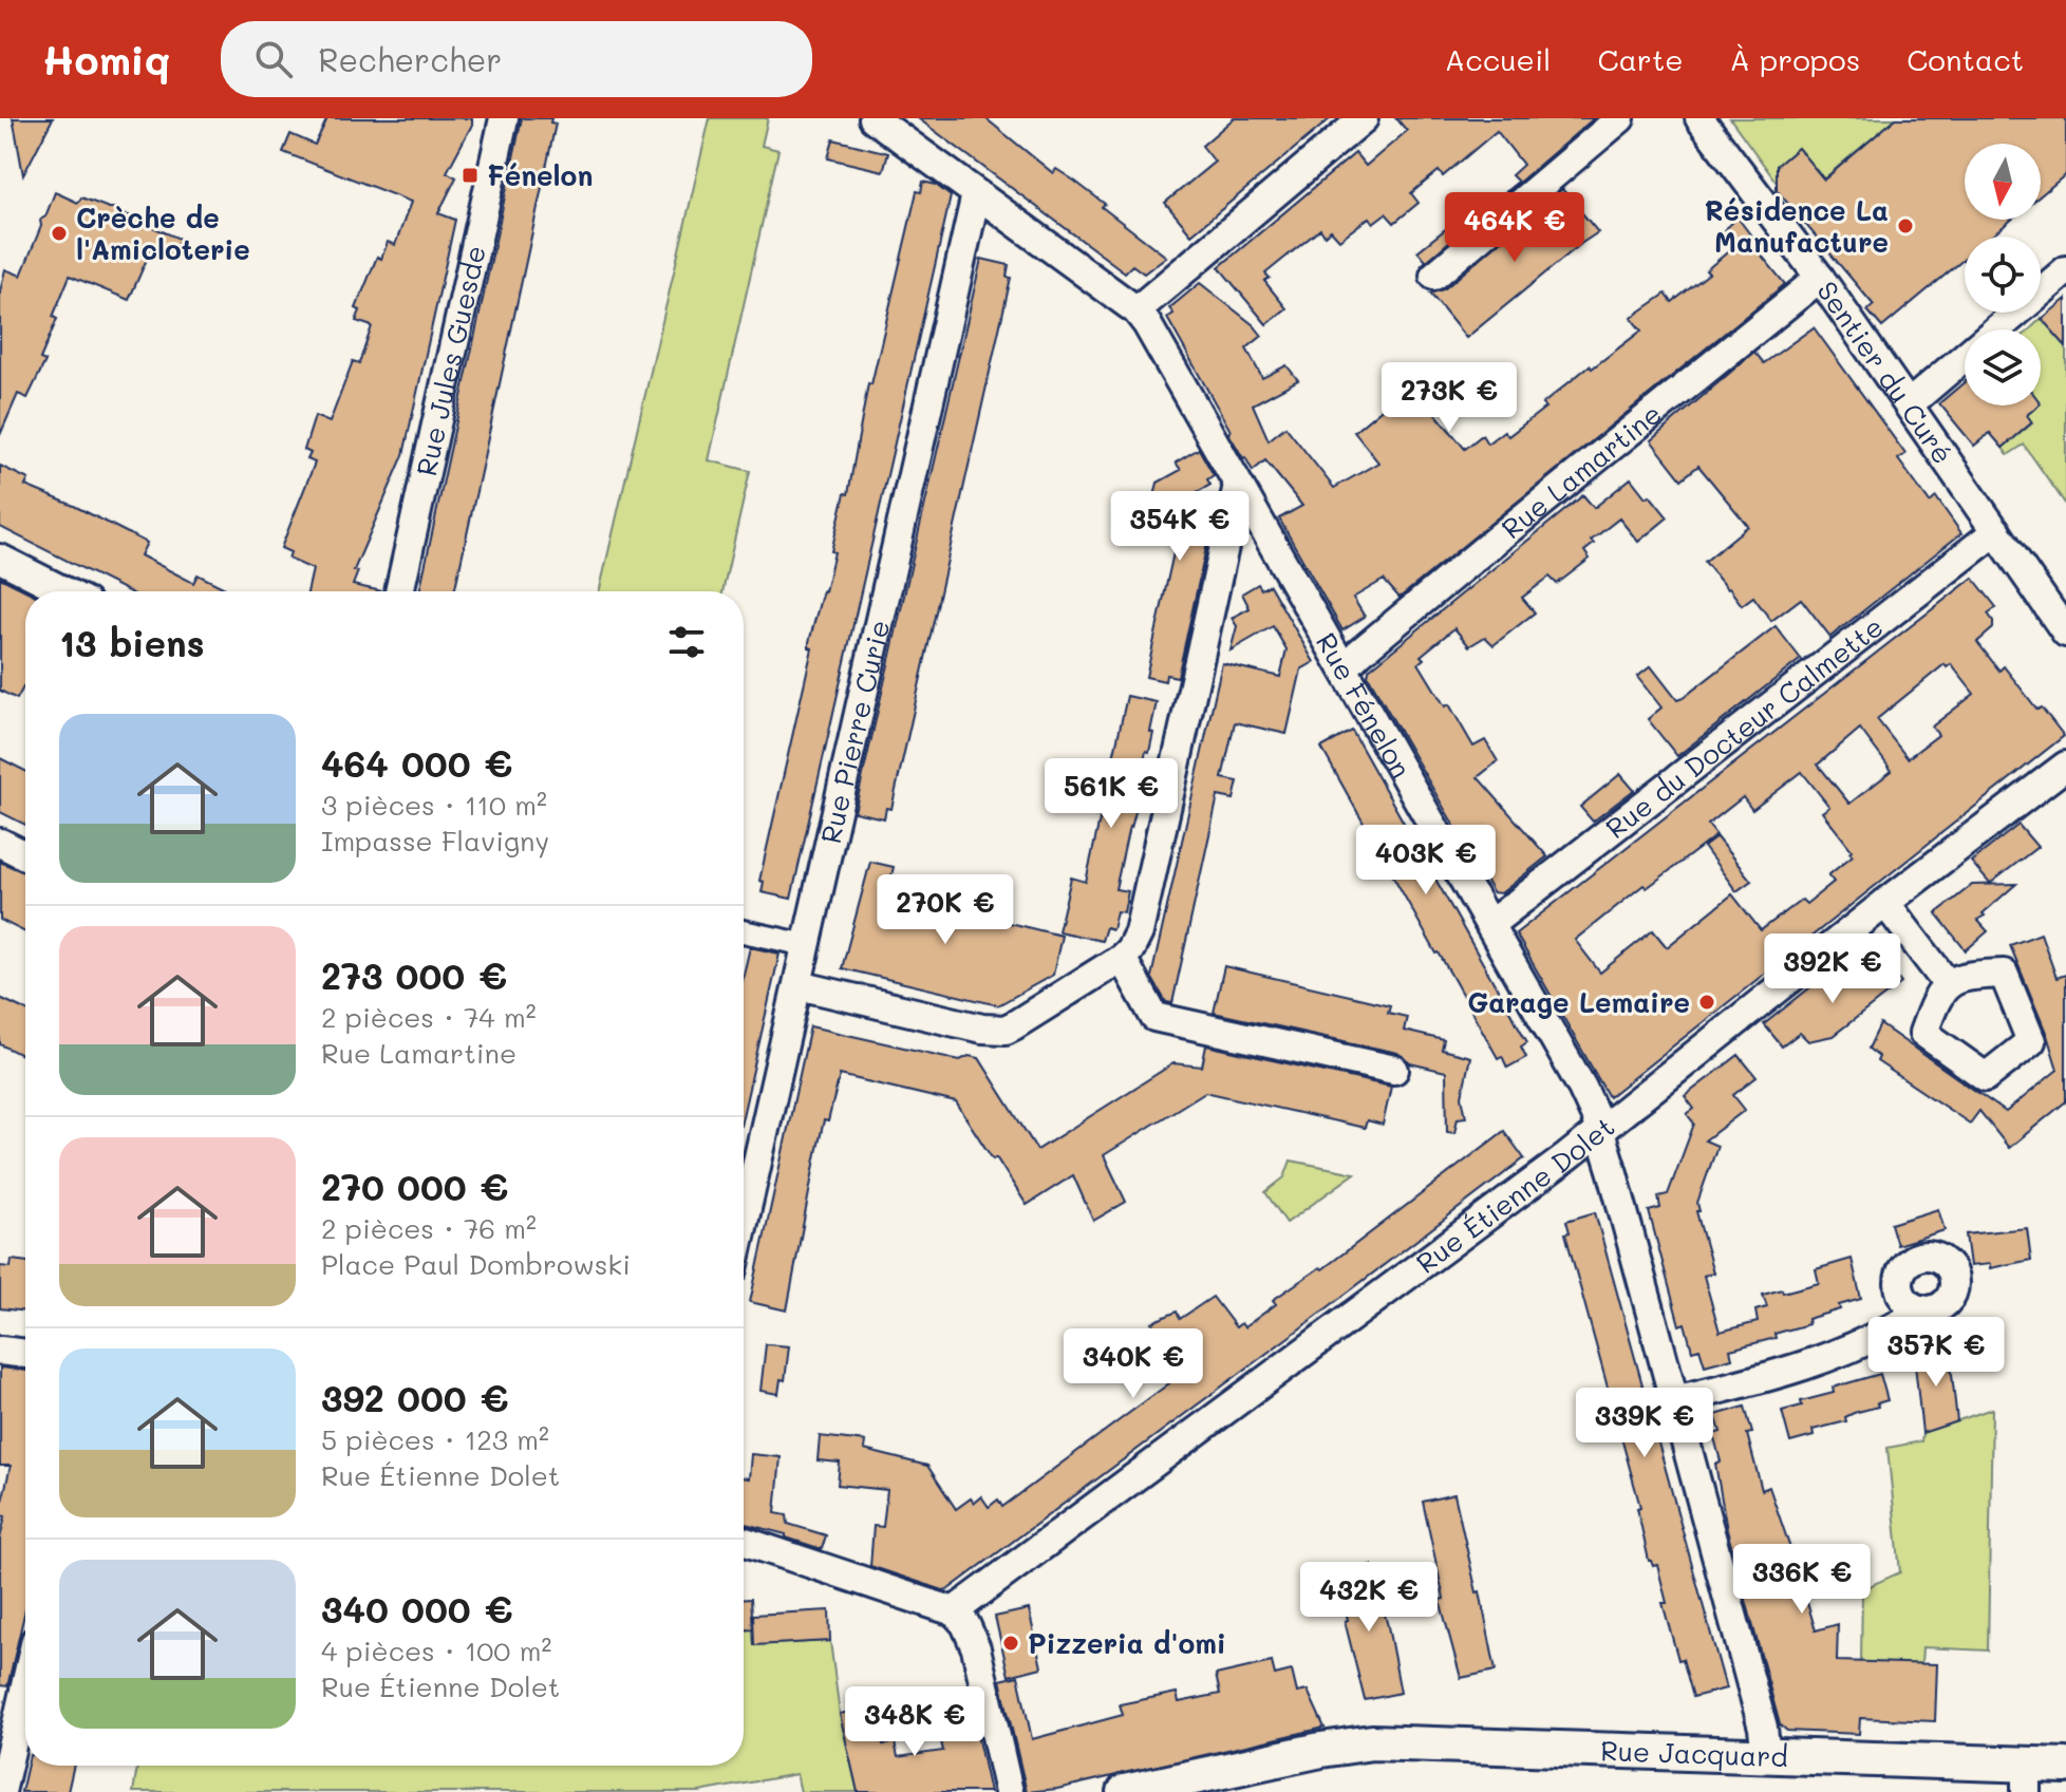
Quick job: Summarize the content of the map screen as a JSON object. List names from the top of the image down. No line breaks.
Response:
{"streets":{"street":["Rue Jules Guesde","Sentier du Curé","Rue Lamartine","Rue Fénelon","Rue du Docteur Calmette","Rue Pierre Curie","Rue Étienne Dolet","Rue Jacquard"]},"crossings":[["Sentier du Curé","Rue Lamartine"],["Sentier du Curé","Rue du Docteur Calmette"],["Rue Lamartine","Rue Fénelon"],["Rue Fénelon","Rue du Docteur Calmette"],["Rue Fénelon","Rue Pierre Curie"],["Rue Fénelon","Rue Étienne Dolet"],["Rue Fénelon","Rue Jacquard"]],"places":{"transit":["Fénelon"],"other":["Résidence La Manufacture","Crèche de l'Amicloterie","Garage Lemaire","Pizzeria d'omi"]},"north":"bottom","page":{"header":"Homiq","search":"Rechercher","nav":["Accueil","Carte","À propos","Contact"],"price":["464K €","273K €","354K €","561K €","403K €","270K €","392K €","357K €","340K €","339K €","336K €","432K €","348K €"],"heading":"13 biens","list":[{"name":"464 000 €","note":"3 pièces · 110 m² · Impasse Flavigny"},{"name":"273 000 €","note":"2 pièces · 74 m² · Rue Lamartine"},{"name":"270 000 €","note":"2 pièces · 76 m² · Place Paul Dombrowski"},{"name":"392 000 €","note":"5 pièces · 123 m² · Rue Étienne Dolet"},{"name":"340 000 €","note":"4 pièces · 100 m² · Rue Étienne Dolet"}]}}
